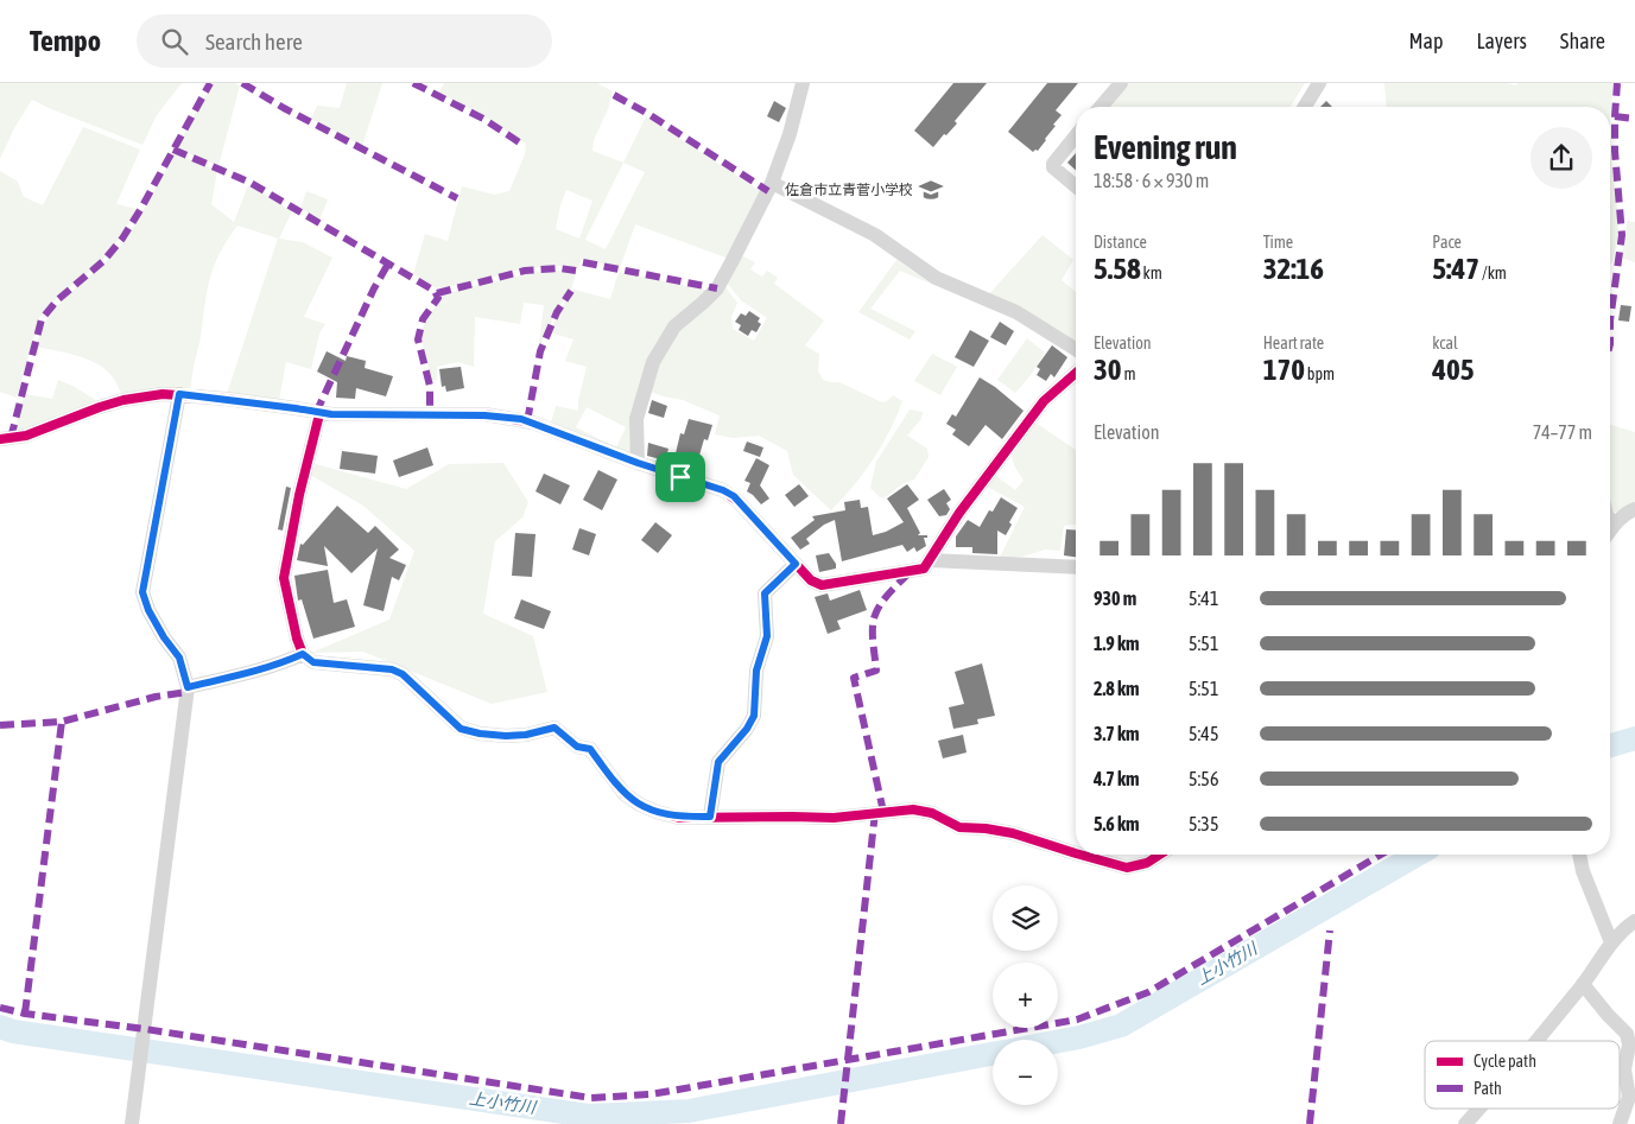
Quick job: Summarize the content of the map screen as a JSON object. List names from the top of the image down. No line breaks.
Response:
{"water":["上小竹川"],"places":{"school or university":["佐倉市立青菅小学校"]},"legend":["Cycle path","Path"],"page":{"header":"Tempo","search":"Search here","nav":["Map","Layers","Share"],"heading":["Evening run","18:58 · 6 × 930 m"],"stats":[["Distance","5.58 km"],["Time","32:16"],["Pace","5:47 /km"],["Elevation","30 m"],["Heart rate","170 bpm"],["kcal","405"]],"chart":["Elevation","74–77 m"],"list":[{"name":"930 m","note":"5:41"},{"name":"1.9 km","note":"5:51"},{"name":"2.8 km","note":"5:51"},{"name":"3.7 km","note":"5:45"},{"name":"4.7 km","note":"5:56"},{"name":"5.6 km","note":"5:35"}],"map_buttons":["+","−"]}}
